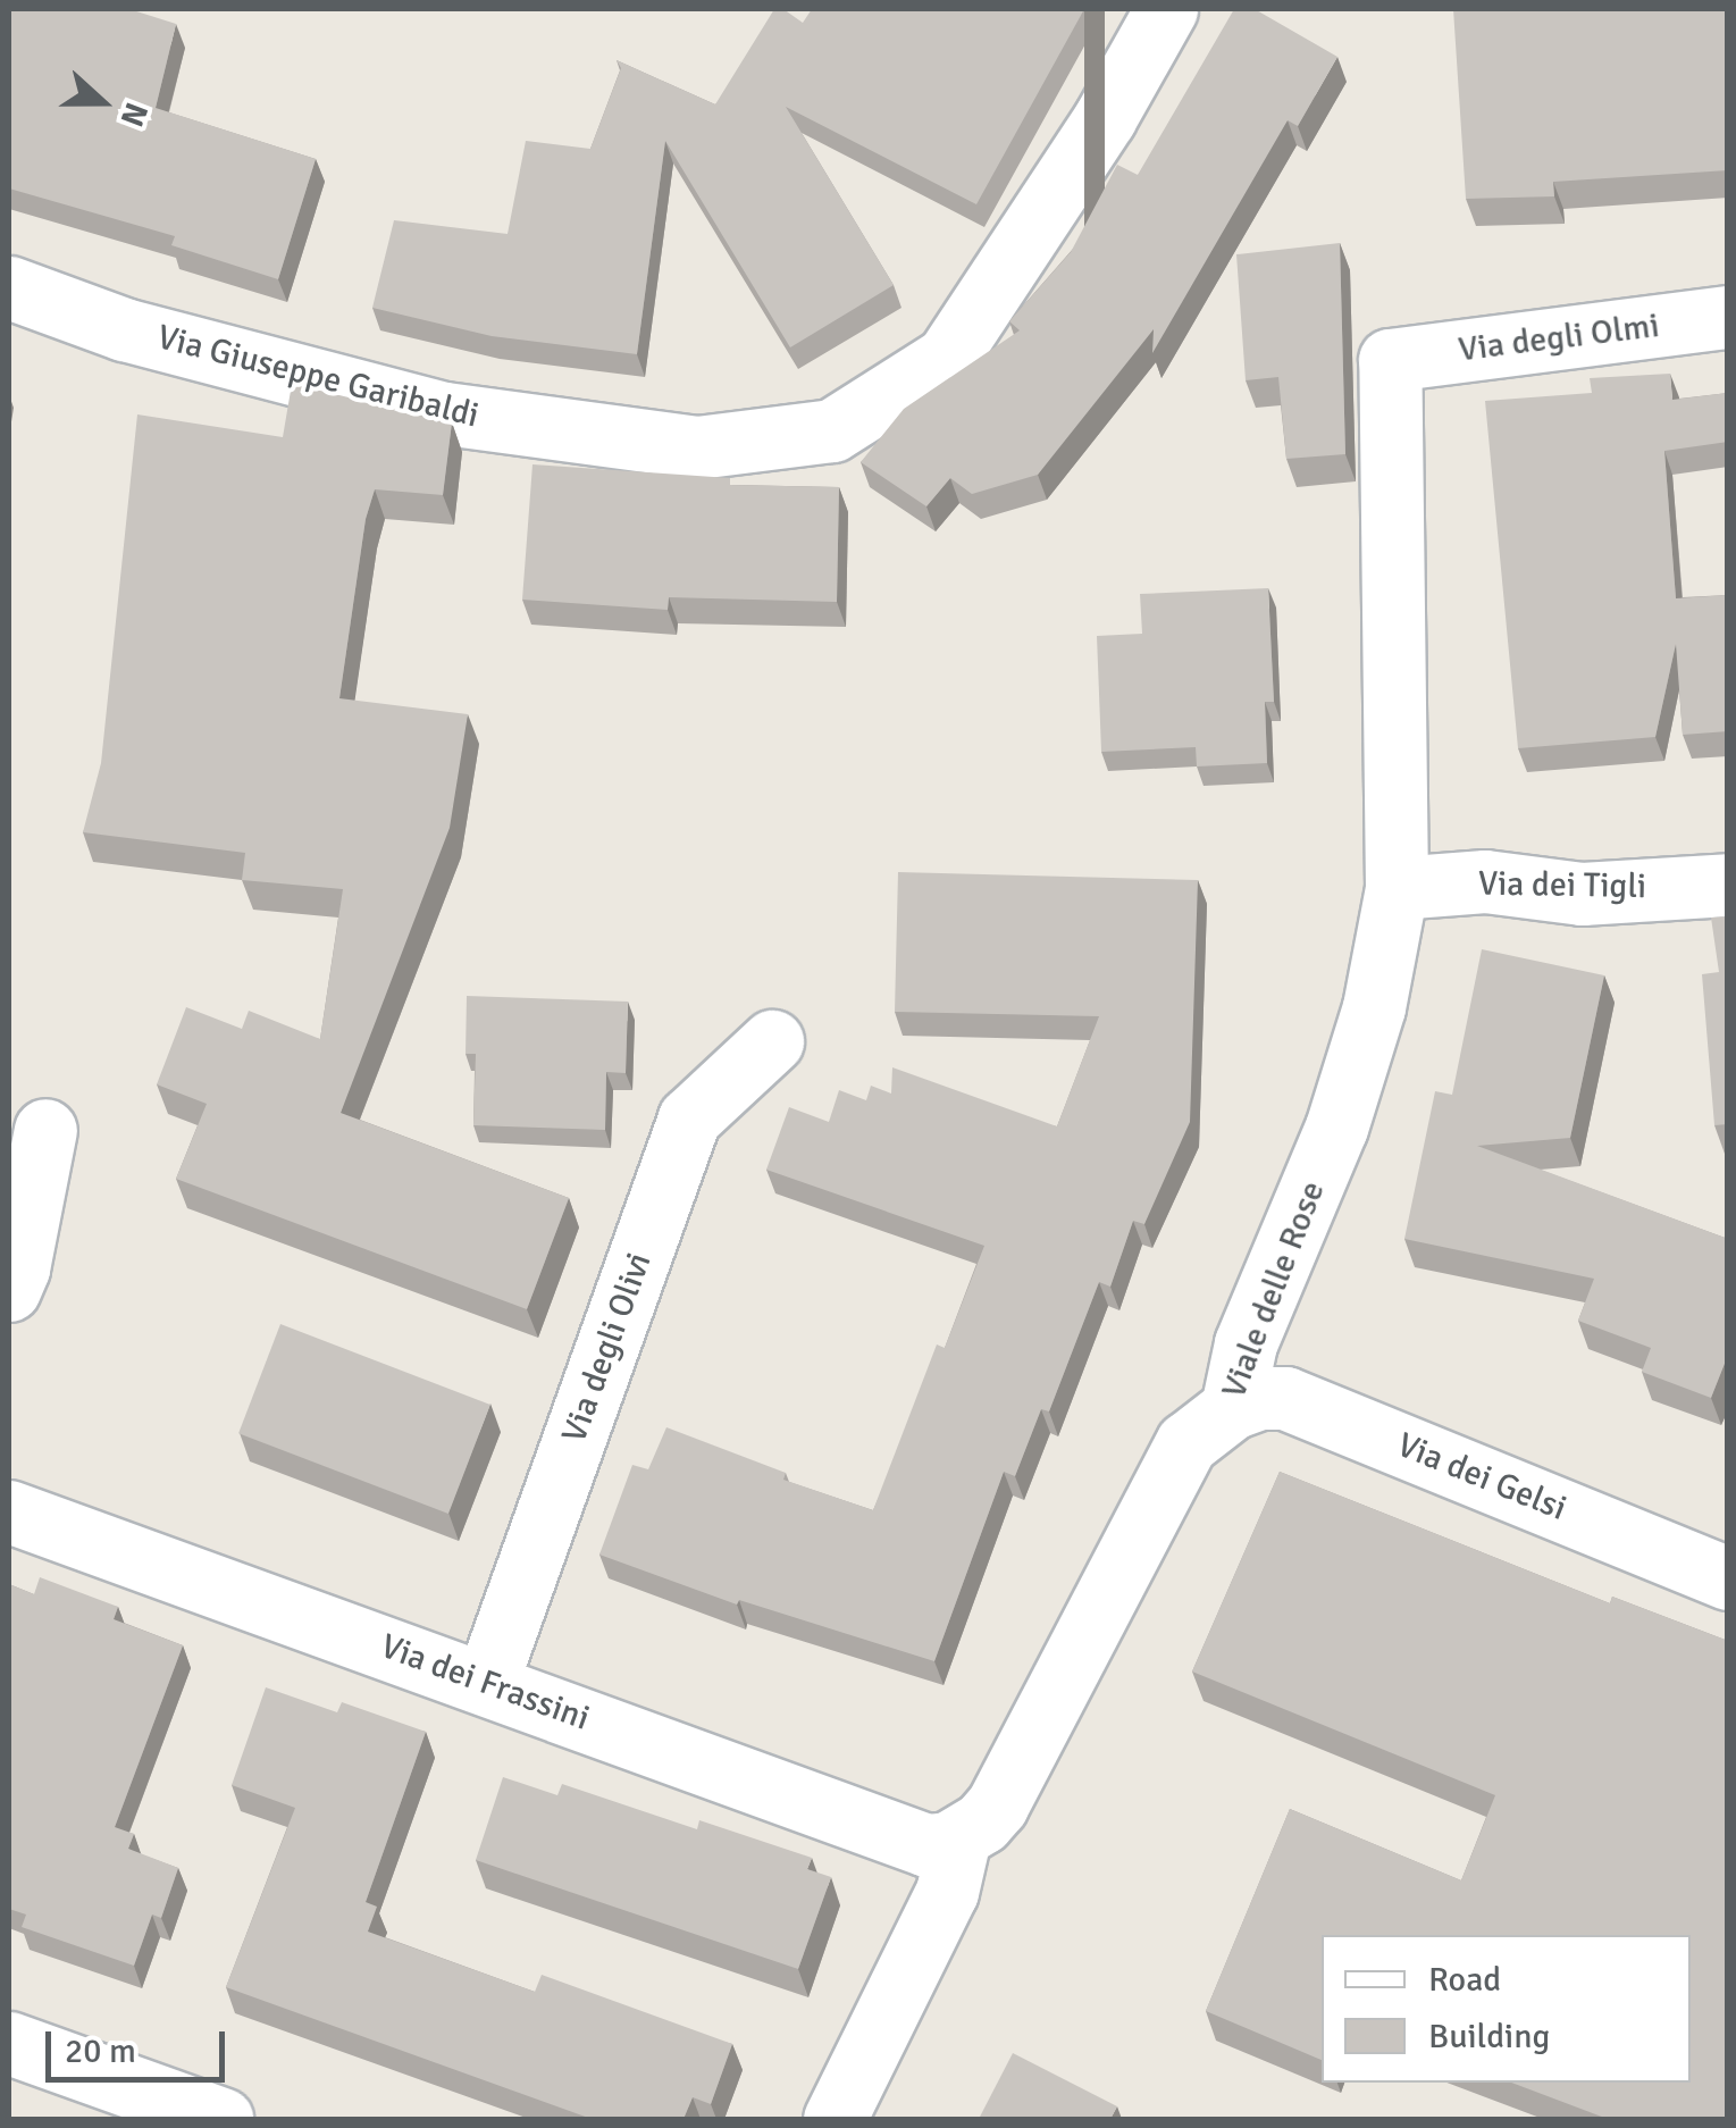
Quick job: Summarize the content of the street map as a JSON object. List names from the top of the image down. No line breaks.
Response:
{"streets":{"street":["Via degli Olmi","Via Giuseppe Garibaldi","Via dei Tigli","Viale delle Rose","Via degli Olivi","Via dei Gelsi","Via dei Frassini"]},"crossings":[["Via degli Olmi","Viale delle Rose"],["Via dei Tigli","Viale delle Rose"],["Viale delle Rose","Via dei Gelsi"],["Viale delle Rose","Via dei Frassini"],["Via degli Olivi","Via dei Frassini"]],"legend":["Road","Building"],"scale_bar":"20 m","north":"right"}
